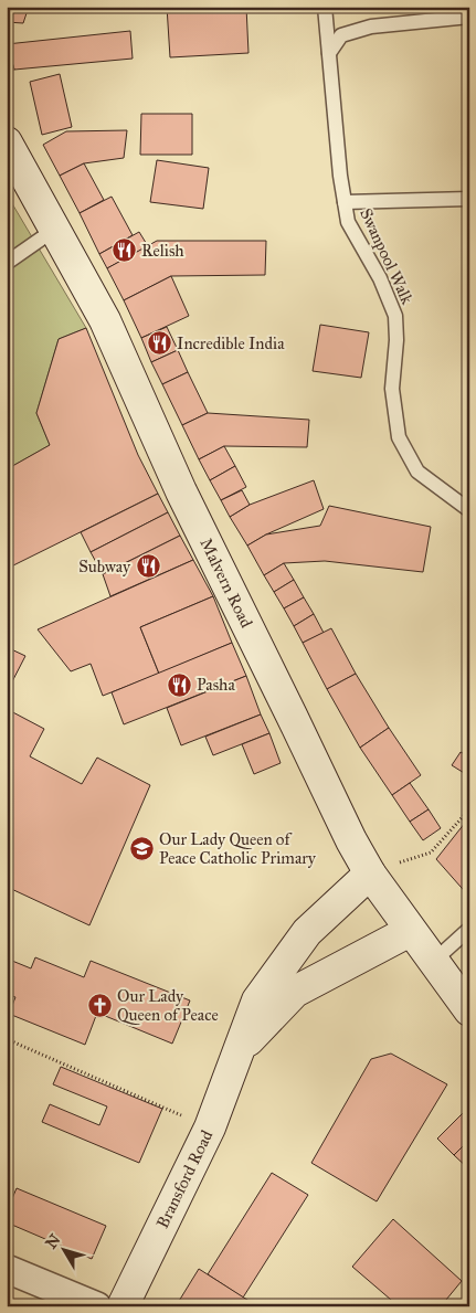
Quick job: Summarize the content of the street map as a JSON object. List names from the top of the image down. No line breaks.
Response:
{"streets":{"main road":["Malvern Road","Bransford Road"],"lane":["Swanpool Walk"]},"crossings":[["Malvern Road","Bransford Road"]],"places":{"restaurant":["Relish","Incredible India","Subway","Pasha"],"school or university":["Our Lady Queen of Peace Catholic Primary"],"church":["Our Lady Queen of Peace"]},"north":"top left"}
